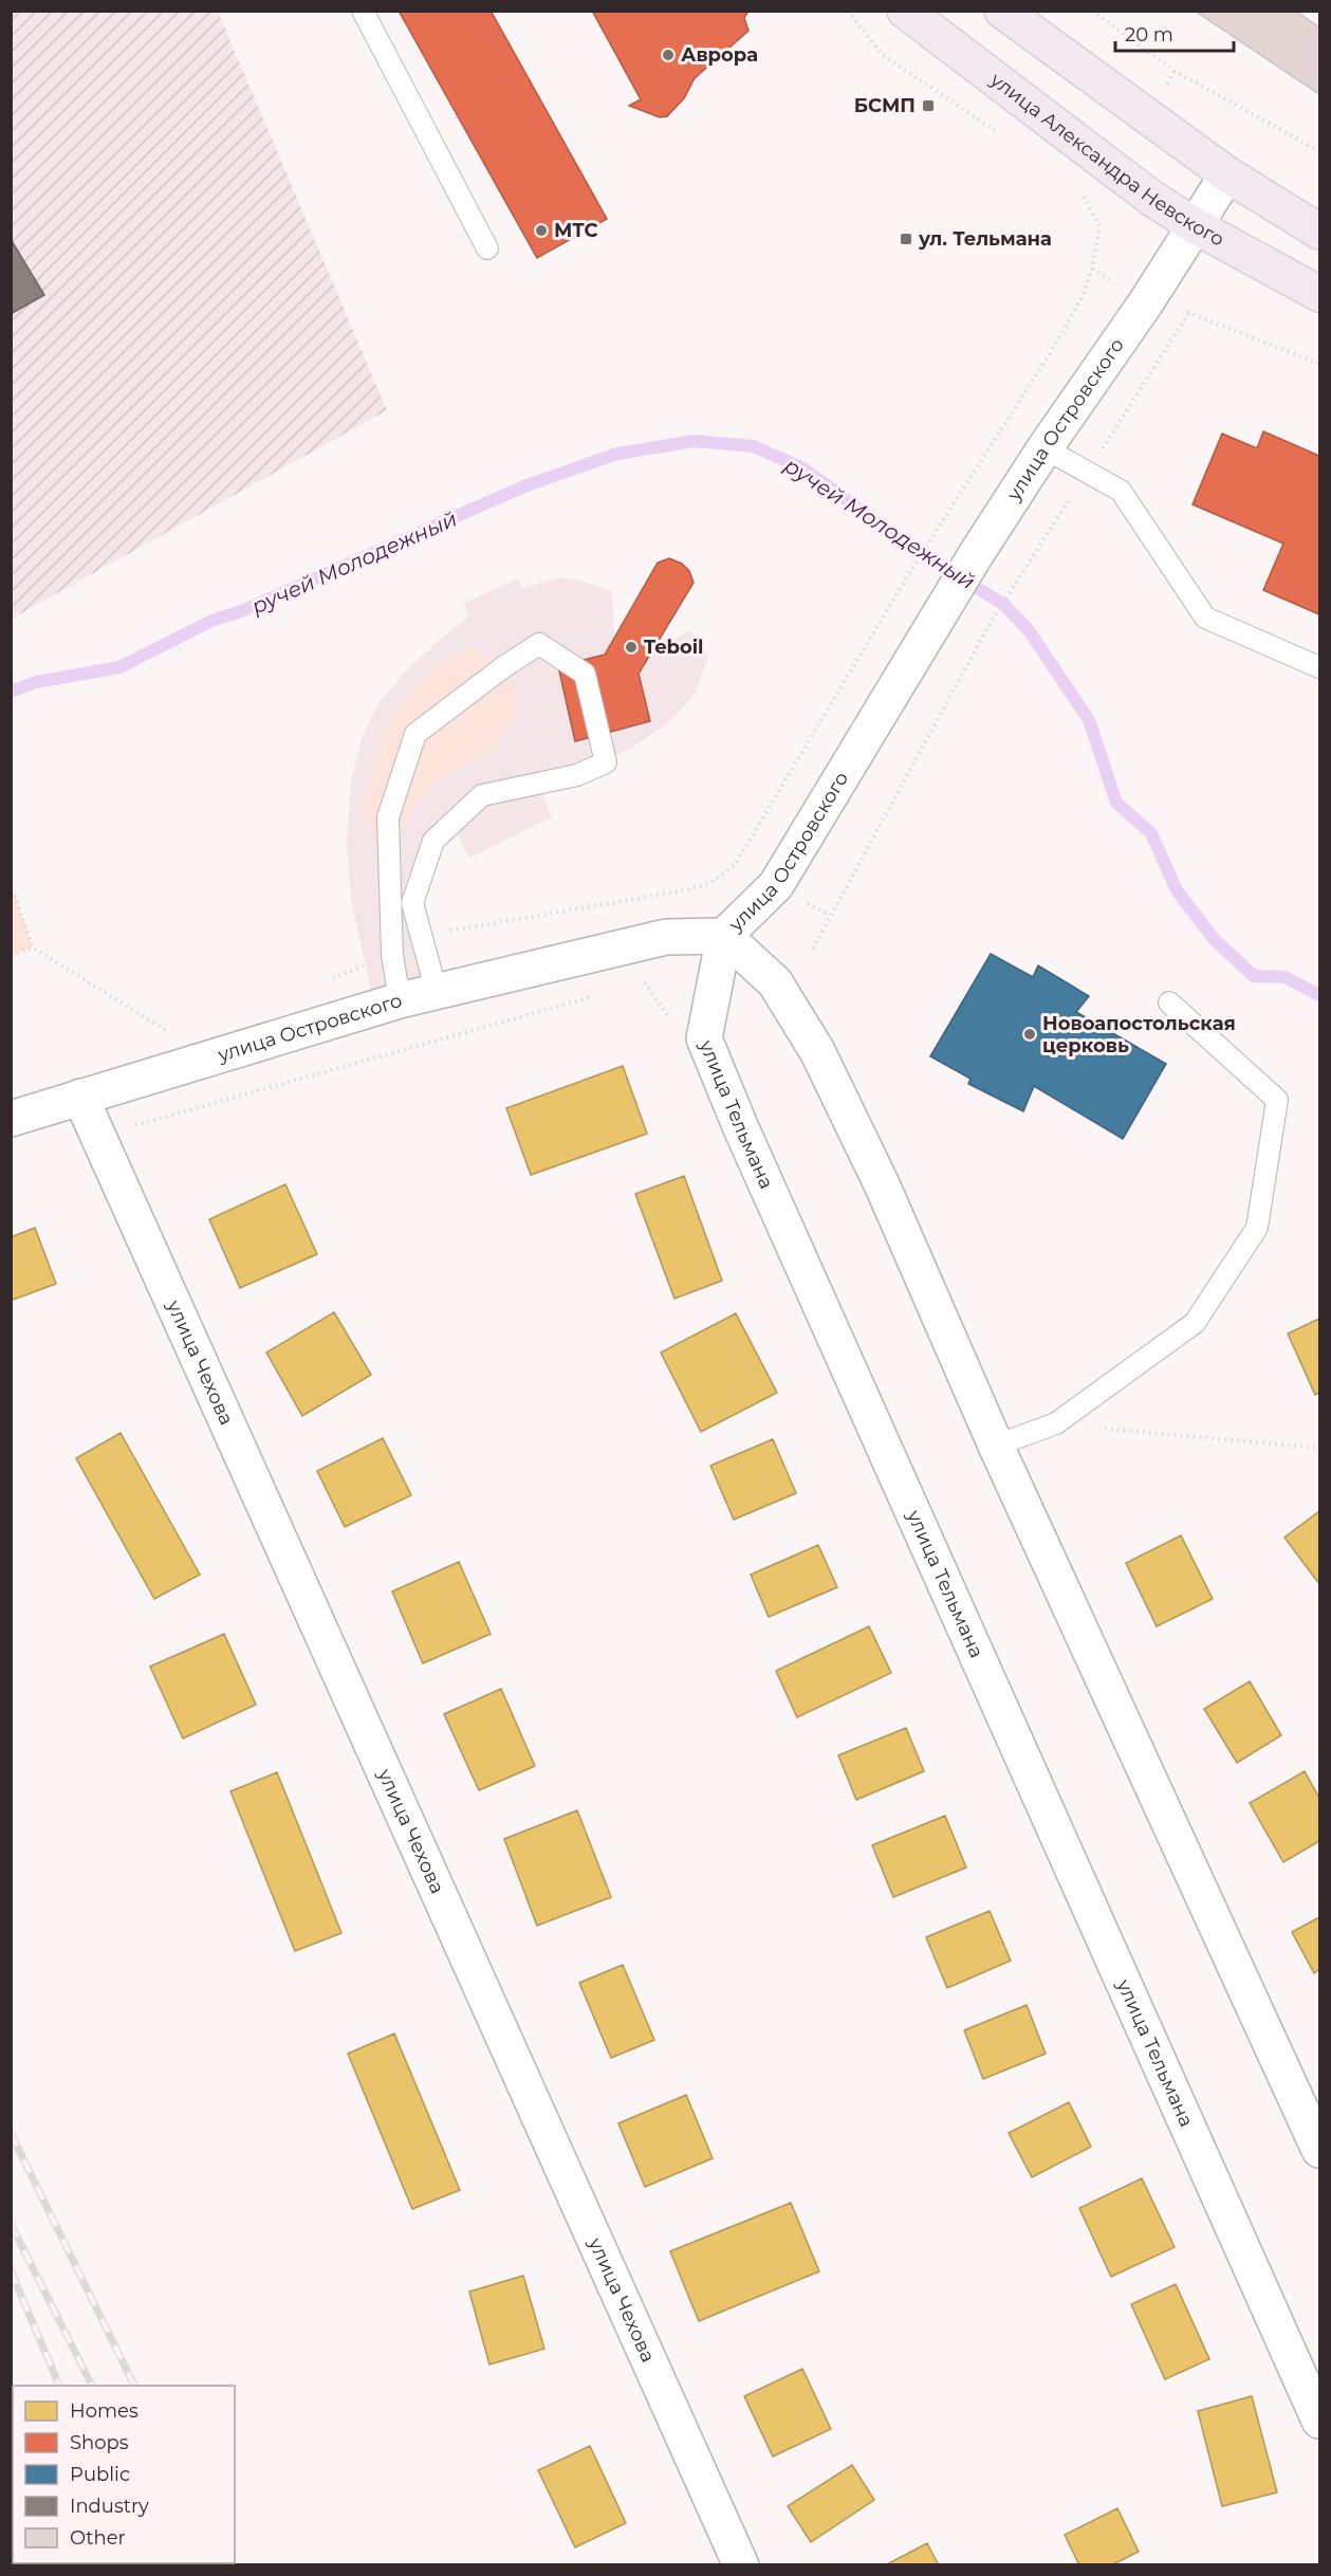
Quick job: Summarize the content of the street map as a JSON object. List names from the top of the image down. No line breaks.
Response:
{"streets":{"main road":["улица Александра Невского","улица Островского","улица Тельмана","улица Чехова"]},"crossings":[["улица Александра Невского","улица Островского"],["улица Островского","улица Тельмана"],["улица Островского","улица Чехова"]],"water":["ручей Молодежный"],"places":{"other":["Аврора","МТС","Teboil","Новоапостольская церковь"],"transit":["БСМП","ул. Тельмана"]},"legend":["Homes","Shops","Public","Industry","Other"],"scale_bar":"20 m"}
